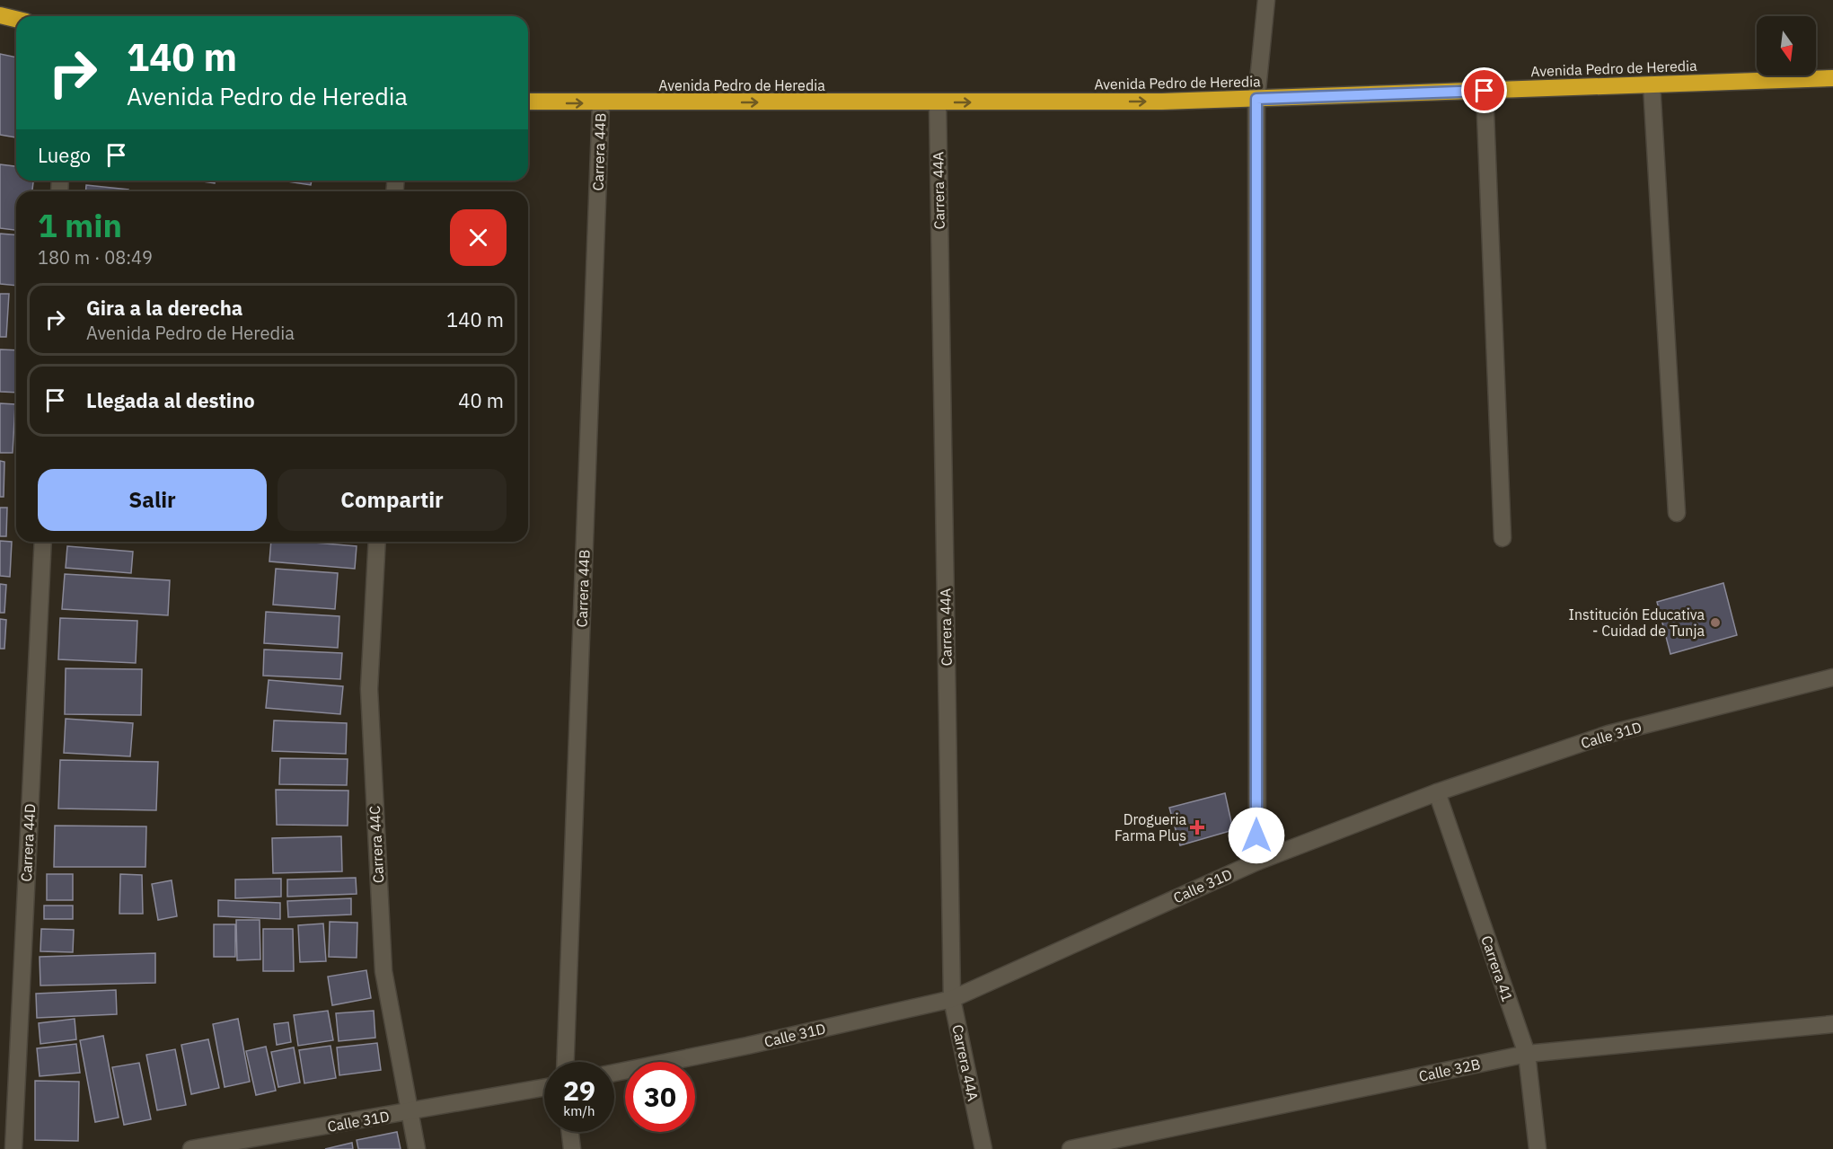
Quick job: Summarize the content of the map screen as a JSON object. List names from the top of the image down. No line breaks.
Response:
{"streets":{"highway":["Avenida Pedro de Heredia"],"street":["Carrera 44B","Carrera 44A","Calle 31D","Carrera 44D","Carrera 44C","Carrera 41","Calle 32B"]},"crossings":[["Avenida Pedro de Heredia","Carrera 44B"],["Avenida Pedro de Heredia","Carrera 44A"],["Carrera 44A","Calle 31D"],["Calle 31D","Carrera 44C"],["Calle 31D","Carrera 41"],["Carrera 41","Calle 32B"]],"one_way":["Avenida Pedro de Heredia"],"places":{"other":["Institución Educativa - Cuidad de Tunja"],"health":["Drogueria Farma Plus"]},"north":"bottom","page":{"turn":["140 m","Avenida Pedro de Heredia"],"then":"Luego","heading":["1 min","180 m · 08:49"],"list":[{"name":"Gira a la derecha","note":"Avenida Pedro de Heredia","value":"140 m"},{"name":"Llegada al destino","value":"40 m"}],"buttons":["Salir","Compartir"],"speed":"29 km/h","limit":"30"}}
